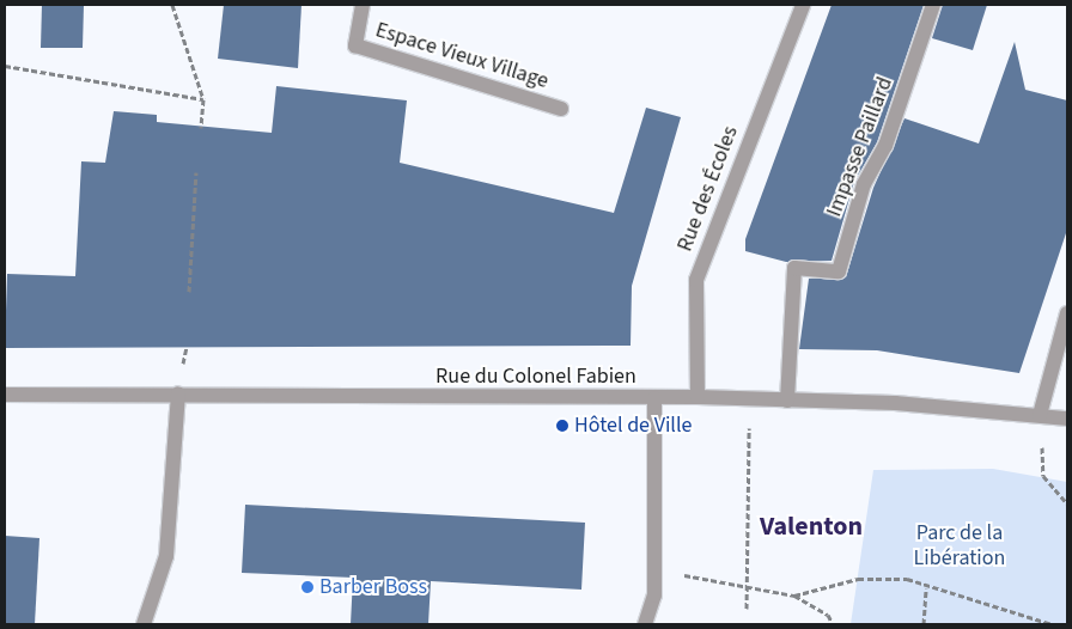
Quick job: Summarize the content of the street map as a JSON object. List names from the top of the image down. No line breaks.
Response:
{"streets":{"street":["Espace Vieux Village","Impasse Paillard","Rue des Écoles","Rue du Colonel Fabien"]},"crossings":[["Impasse Paillard","Rue du Colonel Fabien"],["Rue des Écoles","Rue du Colonel Fabien"]],"districts":["Valenton"],"parks":["Parc de la Libération"],"places":["Hôtel de Ville","Barber Boss"]}
